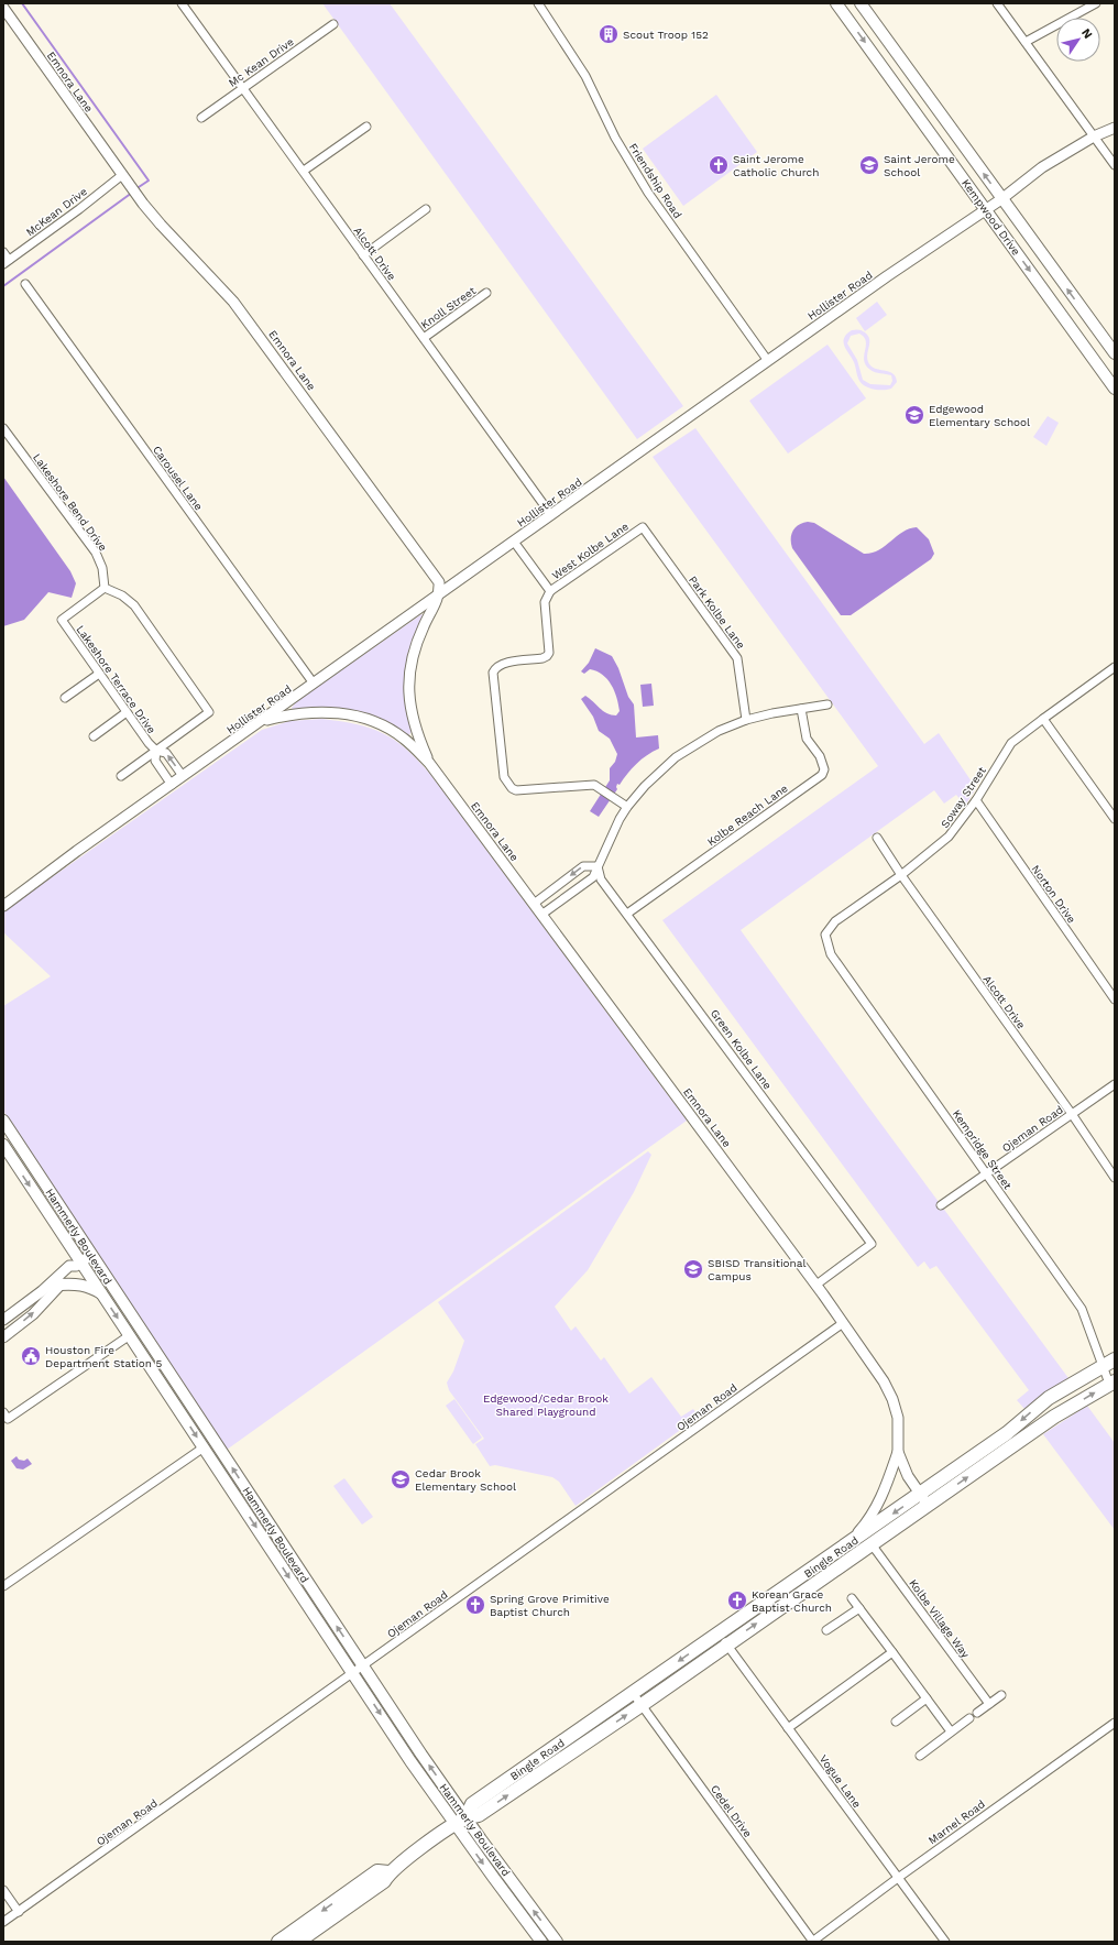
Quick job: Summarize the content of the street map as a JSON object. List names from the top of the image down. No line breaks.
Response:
{"streets":{"main road":["Kempwood Drive","Hammerly Boulevard","Bingle Road"],"street":["Mc Kean Drive","Emnora Lane","Friendship Road","McKean Drive","Alcott Drive","Hollister Road","Knoll Street","Carousel Lane","Lakeshore Bend Drive","West Kolbe Lane","Park Kolbe Lane","Lakeshore Terrace Drive","Soway Street","Kolbe Reach Lane","Norton Drive","Green Kolbe Lane","Ojeman Road","Kempridge Street","Kolbe Village Way","Vogue Lane","Cedel Drive","Marnel Road"]},"crossings":[["Mc Kean Drive","Alcott Drive"],["Emnora Lane","McKean Drive"],["Emnora Lane","Hollister Road"],["Emnora Lane","Green Kolbe Lane"],["Emnora Lane","Ojeman Road"],["Emnora Lane","Bingle Road"],["Friendship Road","Hollister Road"],["Kempwood Drive","Hollister Road"],["Alcott Drive","Hollister Road"],["Alcott Drive","Knoll Street"],["Alcott Drive","Soway Street"],["Alcott Drive","Ojeman Road"],["Hollister Road","Carousel Lane"],["Hollister Road","Lakeshore Terrace Drive"],["Lakeshore Bend Drive","Lakeshore Terrace Drive"],["West Kolbe Lane","Park Kolbe Lane"],["Soway Street","Norton Drive"],["Soway Street","Kempridge Street"],["Kolbe Reach Lane","Green Kolbe Lane"],["Ojeman Road","Kempridge Street"],["Ojeman Road","Hammerly Boulevard"],["Kempridge Street","Bingle Road"],["Hammerly Boulevard","Bingle Road"],["Bingle Road","Kolbe Village Way"],["Bingle Road","Vogue Lane"],["Bingle Road","Cedel Drive"],["Vogue Lane","Marnel Road"],["Cedel Drive","Marnel Road"]],"parks":["Edgewood/Cedar Brook Shared Playground"],"places":{"building":["Scout Troop 152"],"church":["Saint Jerome Catholic Church","Korean Grace Baptist Church","Spring Grove Primitive Baptist Church"],"school or university":["Saint Jerome School","Edgewood Elementary School","SBISD Transitional Campus","Cedar Brook Elementary School"],"public building":["Houston Fire Department Station 5"]},"north":"top right"}
